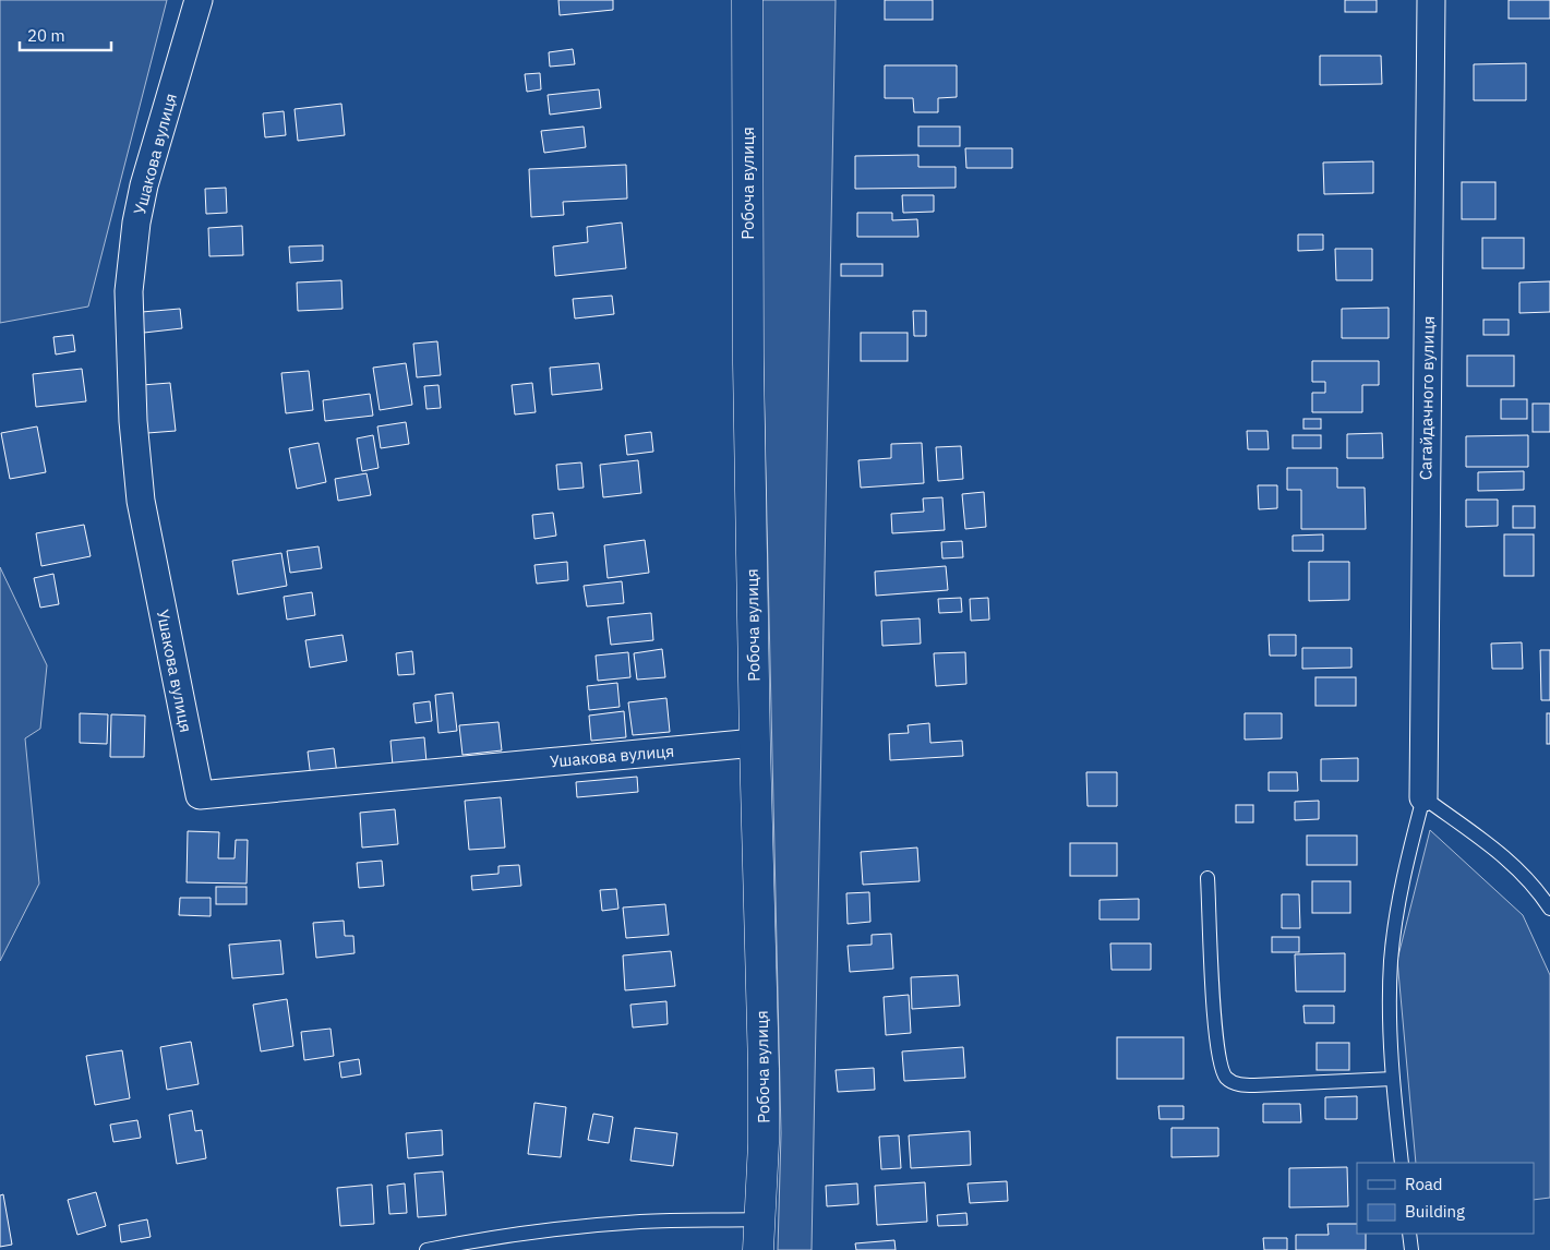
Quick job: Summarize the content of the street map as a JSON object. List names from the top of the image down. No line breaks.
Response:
{"streets":{"street":["Ушакова вулиця","Робоча вулиця","Сагайдачного вулиця"]},"crossings":[["Ушакова вулиця","Робоча вулиця"]],"legend":["Road","Building"],"scale_bar":"20 m"}
